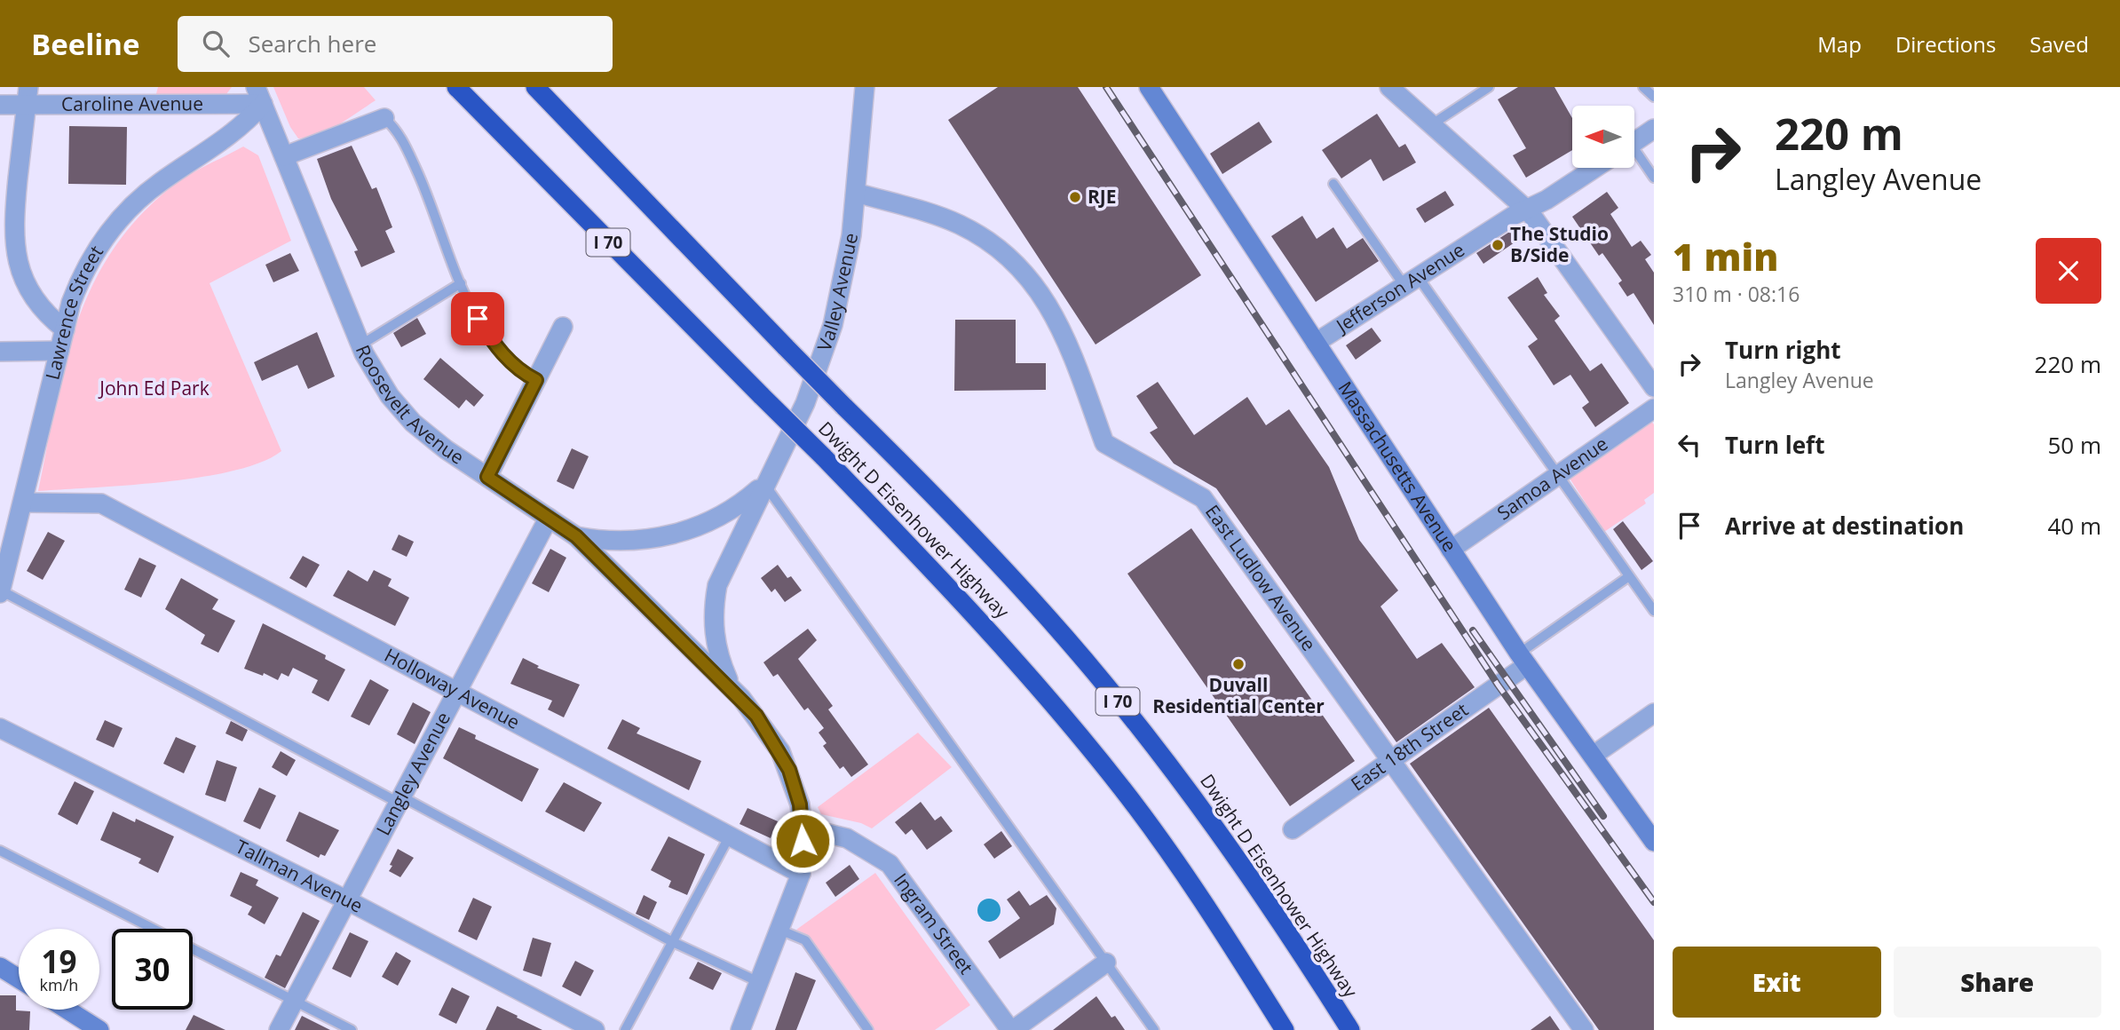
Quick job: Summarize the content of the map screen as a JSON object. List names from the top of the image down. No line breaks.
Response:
{"streets":{"highway":["I 70","Dwight D Eisenhower Highway"],"street":["Caroline Avenue","Jefferson Avenue","Valley Avenue","Lawrence Street","Roosevelt Avenue","Massachusetts Avenue","Samoa Avenue","East Ludlow Avenue","Holloway Avenue","East 18th Street","Langley Avenue","Tallman Avenue","Ingram Street"]},"crossings":[["Caroline Avenue","Lawrence Street"],["Caroline Avenue","Roosevelt Avenue"],["Jefferson Avenue","Massachusetts Avenue"],["Valley Avenue","Roosevelt Avenue"],["Valley Avenue","East Ludlow Avenue"],["Lawrence Street","Roosevelt Avenue"],["Lawrence Street","Holloway Avenue"],["Roosevelt Avenue","Holloway Avenue"],["Roosevelt Avenue","Langley Avenue"],["Roosevelt Avenue","Ingram Street"],["Massachusetts Avenue","Samoa Avenue"],["Massachusetts Avenue","East 18th Street"],["East Ludlow Avenue","East 18th Street"],["Holloway Avenue","Langley Avenue"],["Langley Avenue","Tallman Avenue"]],"parks":["John Ed Park"],"places":["RJE","The Studio B/Side","Duvall Residential Center"],"north":"left","page":{"header":"Beeline","search":"Search here","nav":["Map","Directions","Saved"],"turn":["220 m","Langley Avenue"],"heading":["1 min","310 m · 08:16"],"list":[{"name":"Turn right","note":"Langley Avenue","value":"220 m"},{"name":"Turn left","value":"50 m"},{"name":"Arrive at destination","value":"40 m"}],"speed":"19 km/h","limit":"30","buttons":["Exit","Share"]}}
